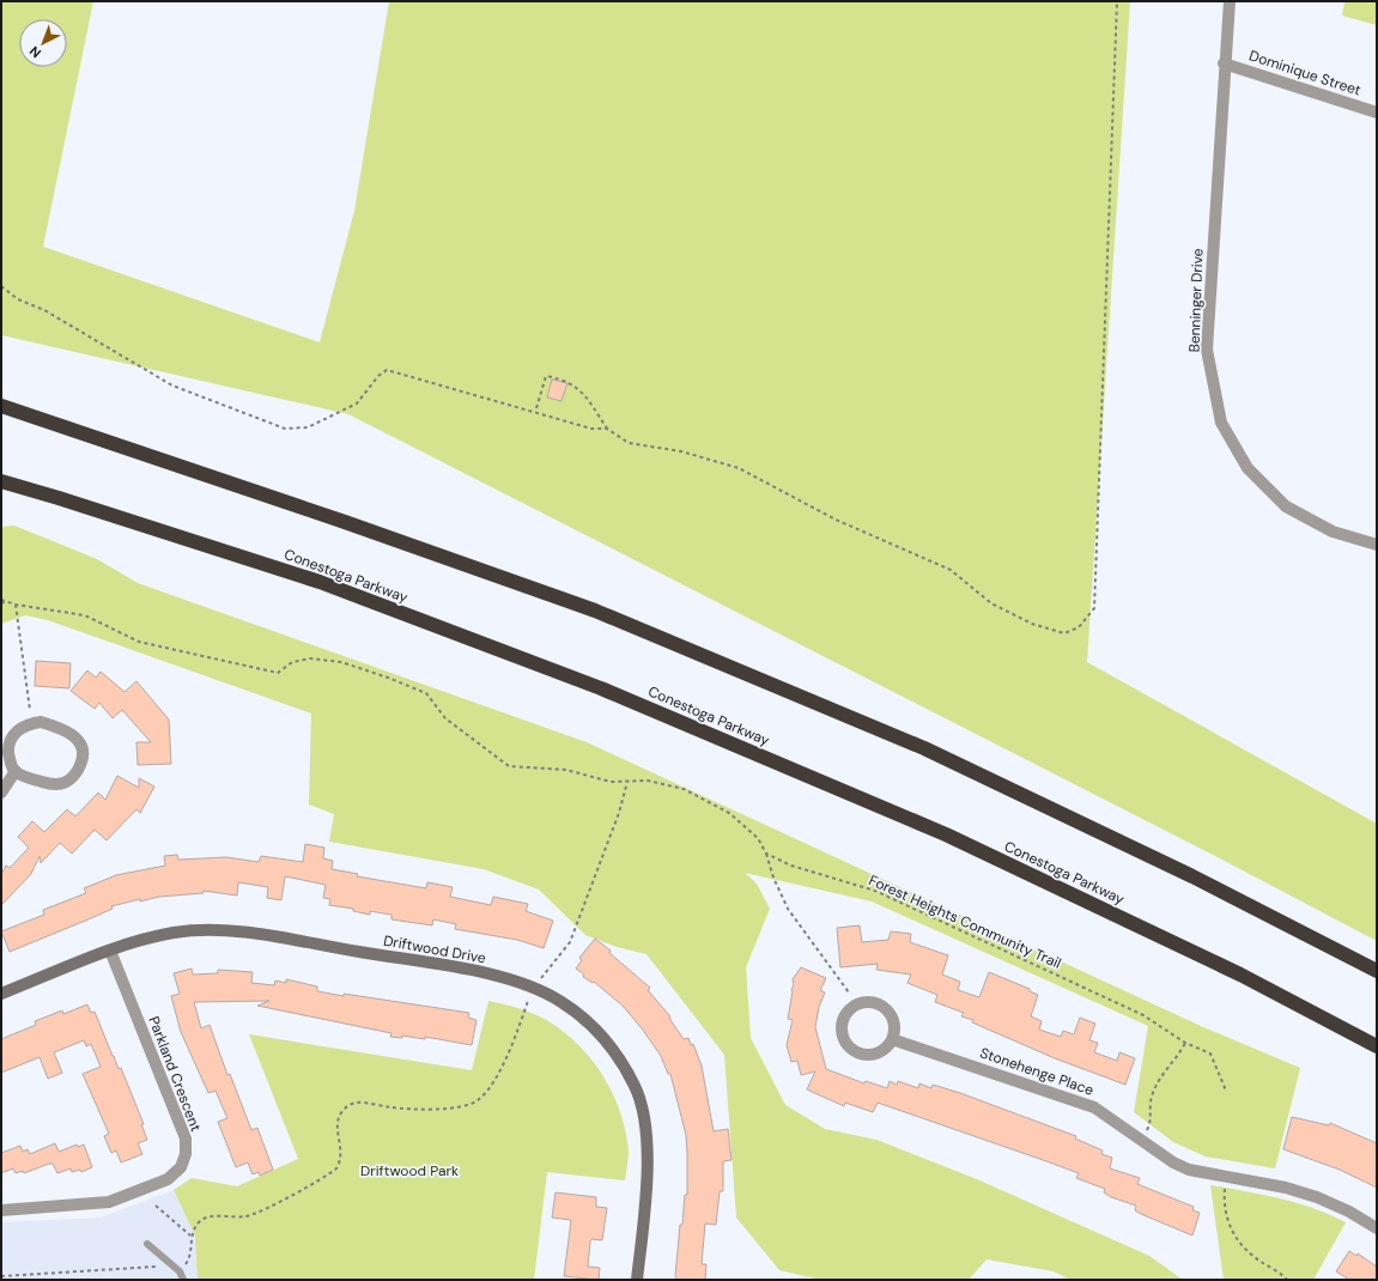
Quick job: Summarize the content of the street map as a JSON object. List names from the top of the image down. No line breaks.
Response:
{"streets":{"highway":["Conestoga Parkway"],"street":["Dominique Street","Benninger Drive","Driftwood Drive","Stonehenge Place","Parkland Crescent"],"path":["Forest Heights Community Trail"]},"crossings":[["Dominique Street","Benninger Drive"],["Driftwood Drive","Parkland Crescent"]],"parks":["Driftwood Park"],"north":"bottom left"}
